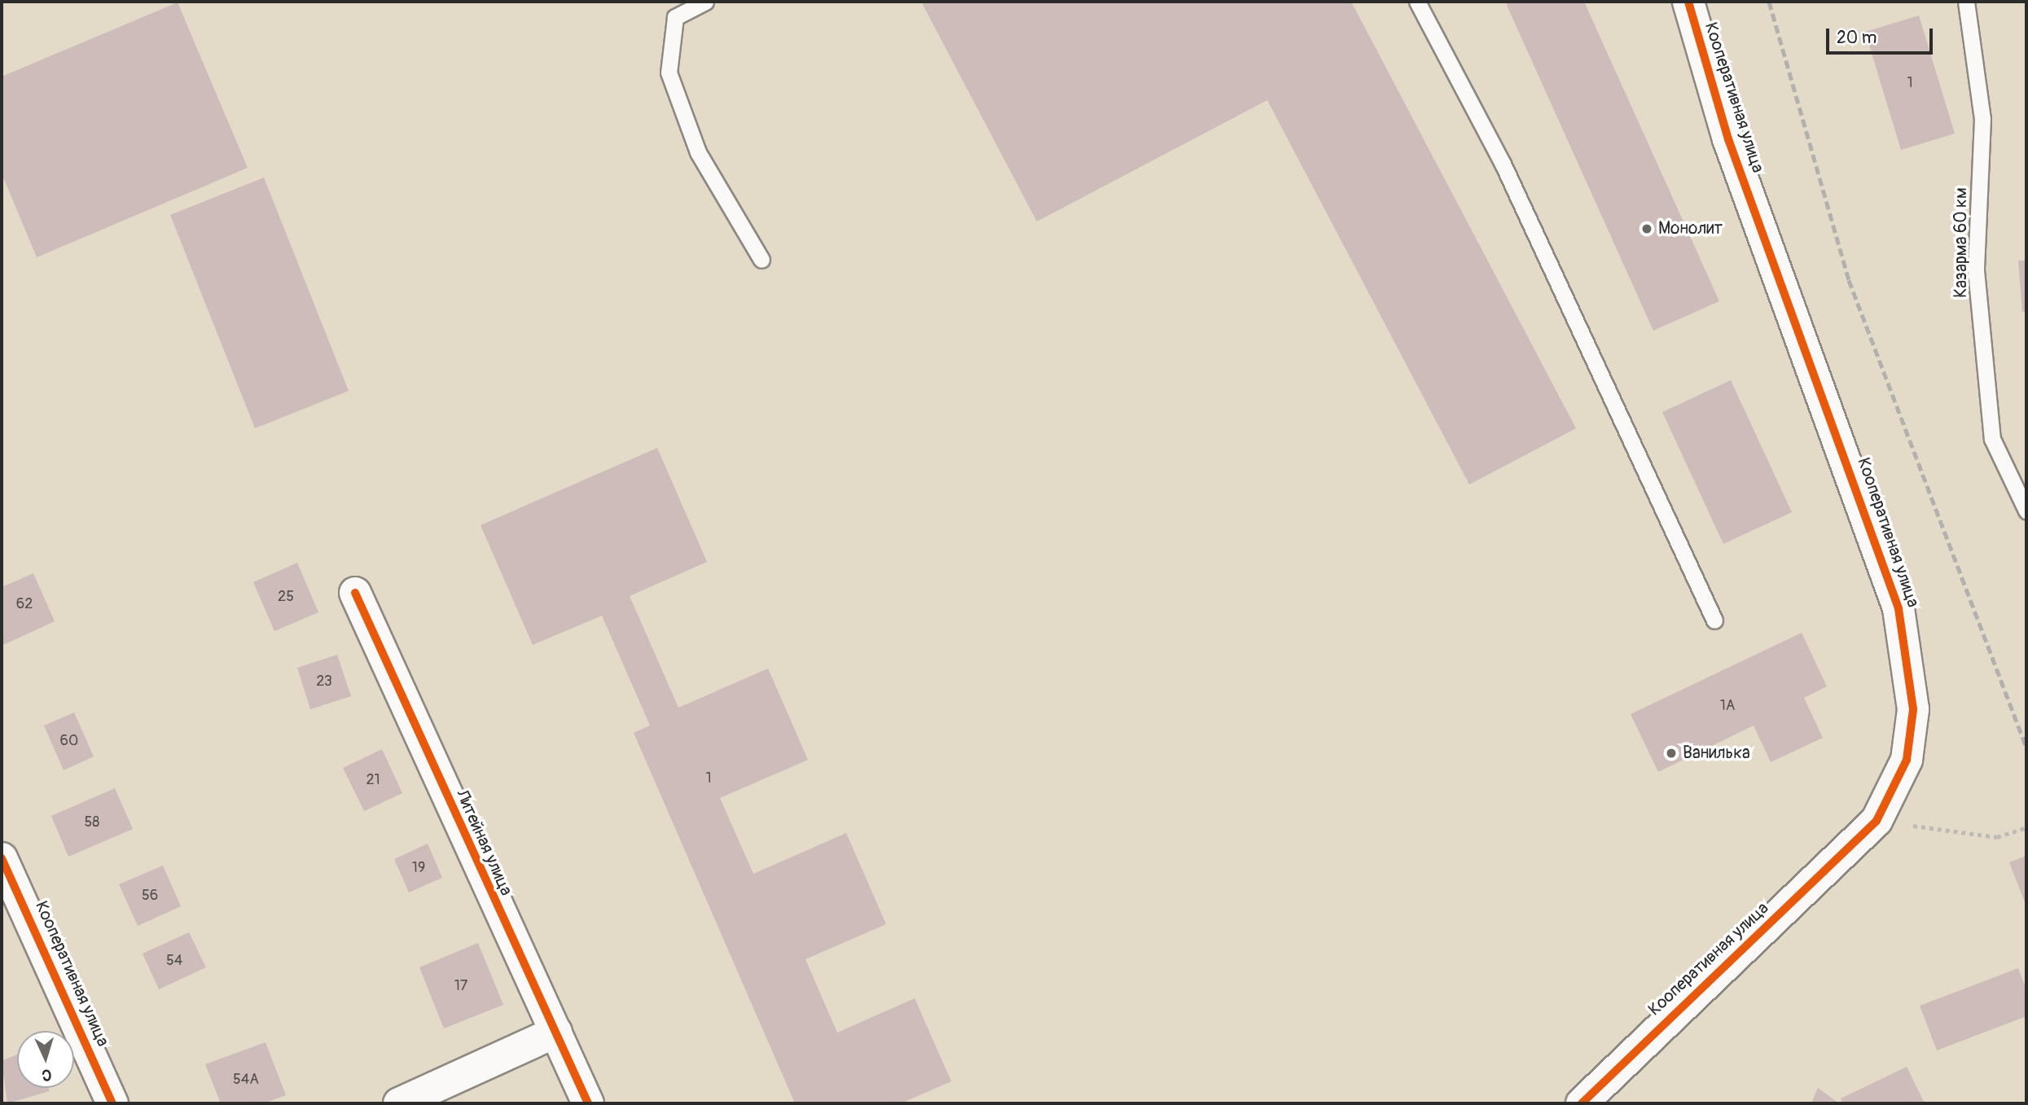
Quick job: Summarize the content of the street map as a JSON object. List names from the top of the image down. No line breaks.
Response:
{"streets":{"street":["Кооперативная улица","Литейная улица"],"lane":["Казарма 60 км"]},"places":["Монолит","Ванилька"],"house_numbers":["1","25","62","23","1А","60","1","21","58","19","56","54","17","54А"],"scale_bar":"20 m","north":"bottom"}
